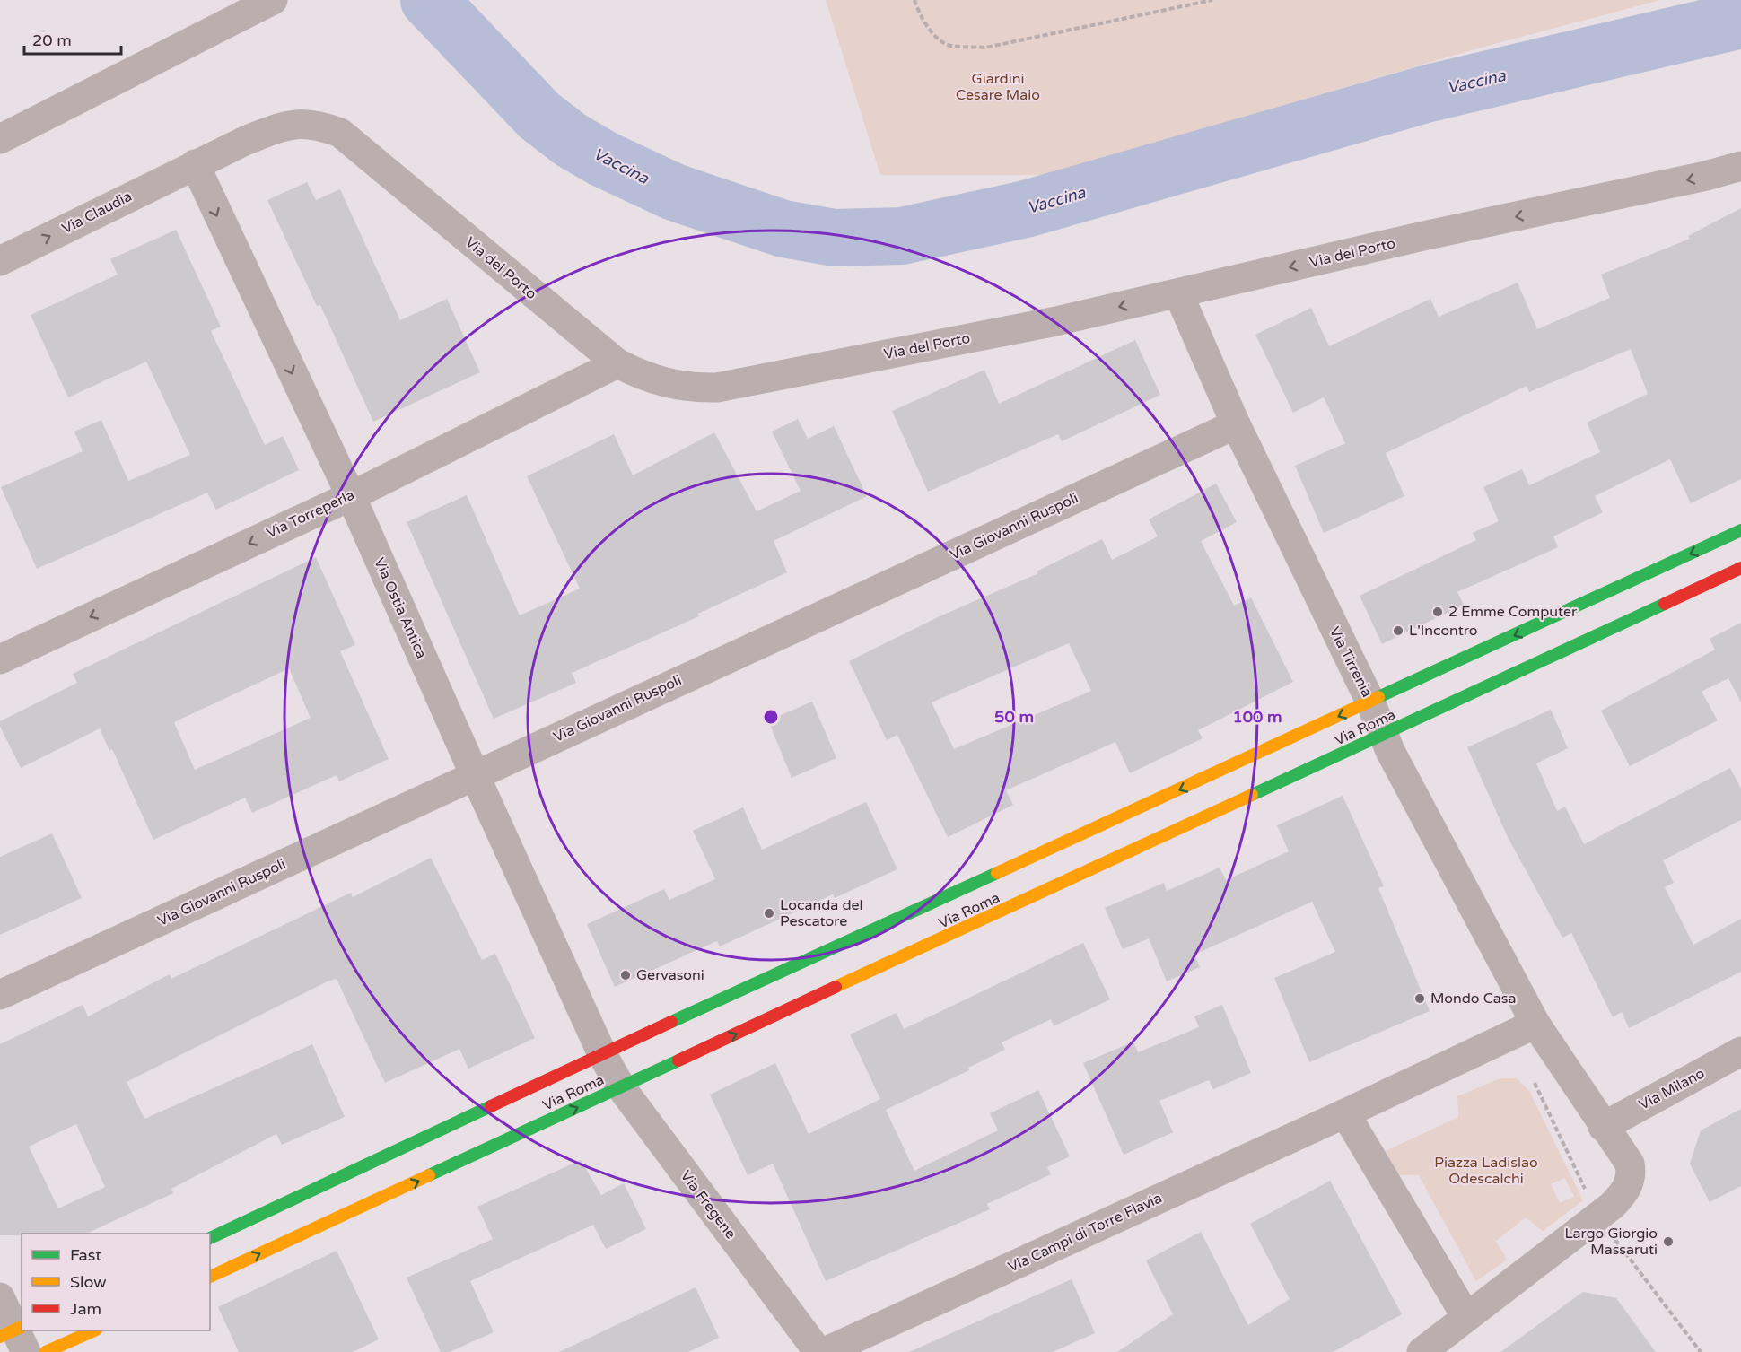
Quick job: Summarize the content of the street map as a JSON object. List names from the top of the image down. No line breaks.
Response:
{"streets":{"street":["Via Claudia","Via del Porto","Via Torreperla","Via Giovanni Ruspoli","Via Ostia Antica","Via Tirrenia","Via Roma","Via Milano","Via Fregene","Via Campi di Torre Flavia"]},"crossings":[["Via Claudia","Via del Porto"],["Via Claudia","Via Ostia Antica"],["Via del Porto","Via Torreperla"],["Via del Porto","Via Ostia Antica"],["Via del Porto","Via Tirrenia"],["Via Torreperla","Via Ostia Antica"],["Via Giovanni Ruspoli","Via Ostia Antica"],["Via Giovanni Ruspoli","Via Tirrenia"],["Via Ostia Antica","Via Roma"],["Via Ostia Antica","Via Fregene"],["Via Tirrenia","Via Roma"],["Via Roma","Via Fregene"]],"one_way":["Via del Porto","Via Torreperla","Via Ostia Antica"],"water":["Vaccina"],"parks":["Giardini Cesare Maio","Piazza Ladislao Odescalchi"],"places":["2 Emme Computer","L'Incontro","Locanda del Pescatore","Gervasoni","Mondo Casa","Largo Giorgio Massaruti"],"legend":["Fast","Slow","Jam"],"scale_bar":"20 m","rings":["50 m","100 m"]}
